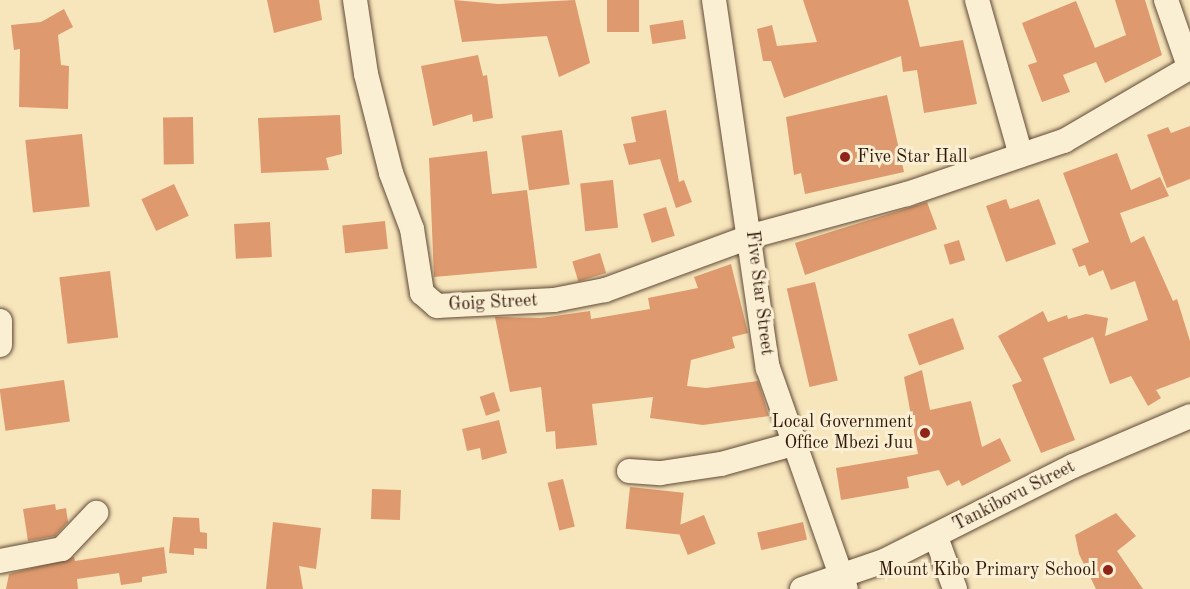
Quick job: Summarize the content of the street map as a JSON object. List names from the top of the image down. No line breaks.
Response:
{"streets":{"street":["Five Star Street","Goig Street","Tankibovu Street"]},"crossings":[["Five Star Street","Goig Street"],["Five Star Street","Tankibovu Street"]],"places":["Five Star Hall","Local Government Office Mbezi Juu","Mount Kibo Primary School"]}
